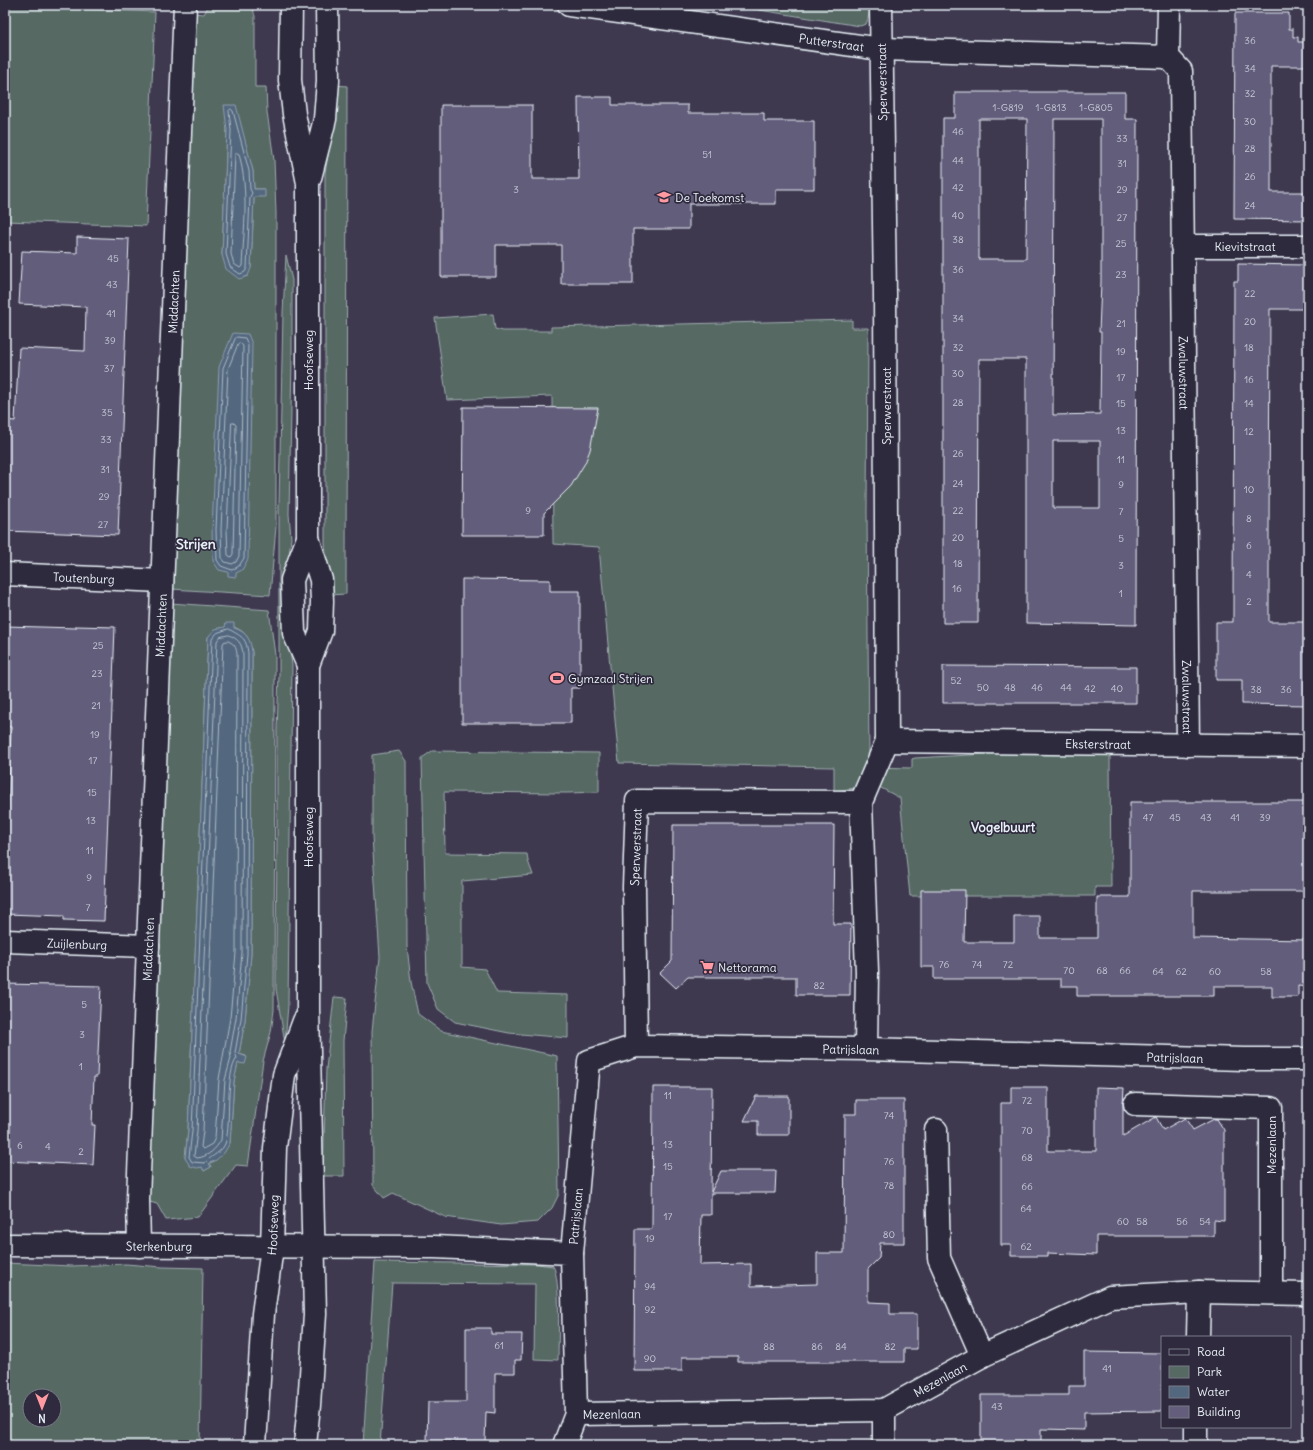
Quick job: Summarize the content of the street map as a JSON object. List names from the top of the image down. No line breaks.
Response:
{"streets":{"street":["Putterstraat","Sperwerstraat","Kievitstraat","Middachten","Hoofseweg","Zwaluwstraat","Toutenburg","Eksterstraat","Zuijlenburg","Patrijslaan","Mezenlaan","Sterkenburg"]},"crossings":[["Putterstraat","Sperwerstraat"],["Putterstraat","Zwaluwstraat"],["Sperwerstraat","Eksterstraat"],["Sperwerstraat","Patrijslaan"],["Kievitstraat","Zwaluwstraat"],["Middachten","Toutenburg"],["Middachten","Zuijlenburg"],["Middachten","Sterkenburg"],["Hoofseweg","Sterkenburg"],["Zwaluwstraat","Eksterstraat"],["Patrijslaan","Mezenlaan"]],"districts":["Strijen","Vogelbuurt"],"places":{"school or university":["De Toekomst"],"sports":["Gymzaal Strijen"],"supermarket":["Nettorama"]},"house_numbers":["36","34","32","1-G819","1-G813","1-G805","30","46","33","28","51","44","31","26","42","3","29","24","40","27","38","25","45","36","23","43","22","41","34","20","21","39","32","18","19","37","30","17","16","28","15","14","35","13","12","33","26","11","31","24","9","10","29","9","22","7","8","27","20","5","6","18","3","4","16","1","2","25","23","52","50","48","46","44","42","40","38","36","21","19","17","15","47","45","43","41","39","13","11","9","7","76","74","72","70","68","66","64","62","60","58","82","5","3","1","11","72","74","70","13","6","4","2","68","76","15","78","66","64","17","60","58","56","54","80","19","62","94","92","61","88","86","84","82","90","41","43"],"legend":["Road","Park","Water","Building"],"north":"bottom"}
